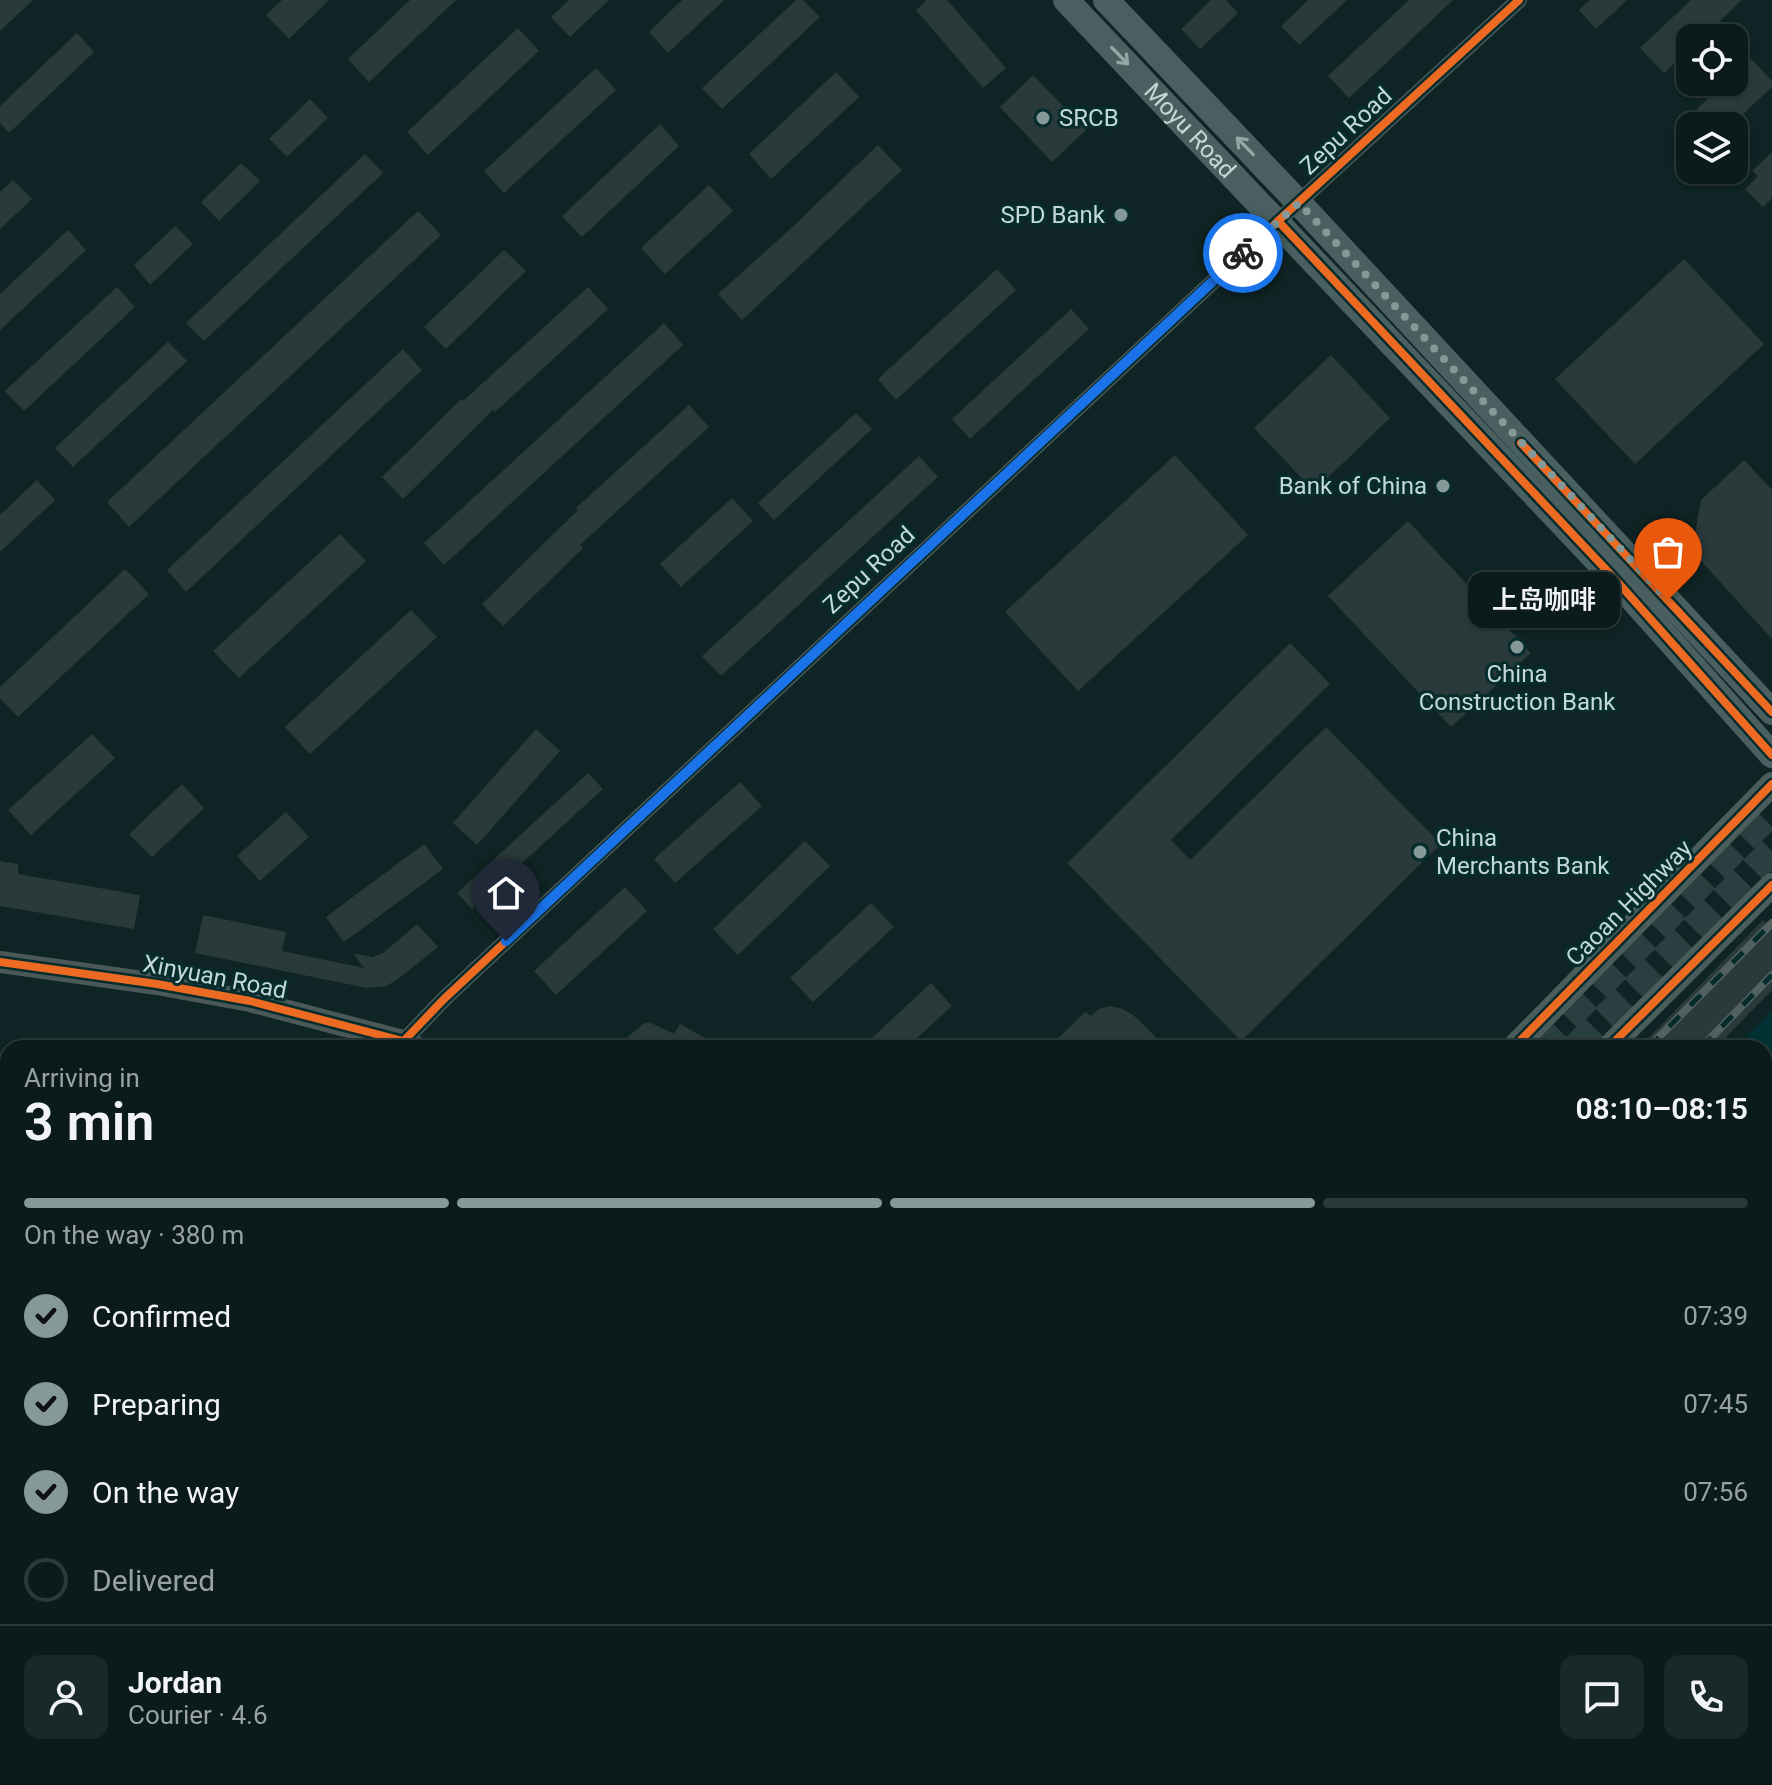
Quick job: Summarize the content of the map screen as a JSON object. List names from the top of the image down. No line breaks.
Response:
{"streets":{"main road":["Moyu Road","Caoan Highway"],"street":["Zepu Road","Xinyuan Road"]},"crossings":[["Moyu Road","Zepu Road"]],"places":["SRCB","SPD Bank","Bank of China","上岛咖啡","China Construction Bank","China Merchants Bank"],"page":{"bubble":"上岛咖啡","heading":["3 min","Arriving in","08:10–08:15"],"panel":["Jordan","Courier · 4.6"],"bar":"On the way · 380 m","list":[["Confirmed","07:39"],["Preparing","07:45"],["On the way","07:56"],"Delivered"]}}
